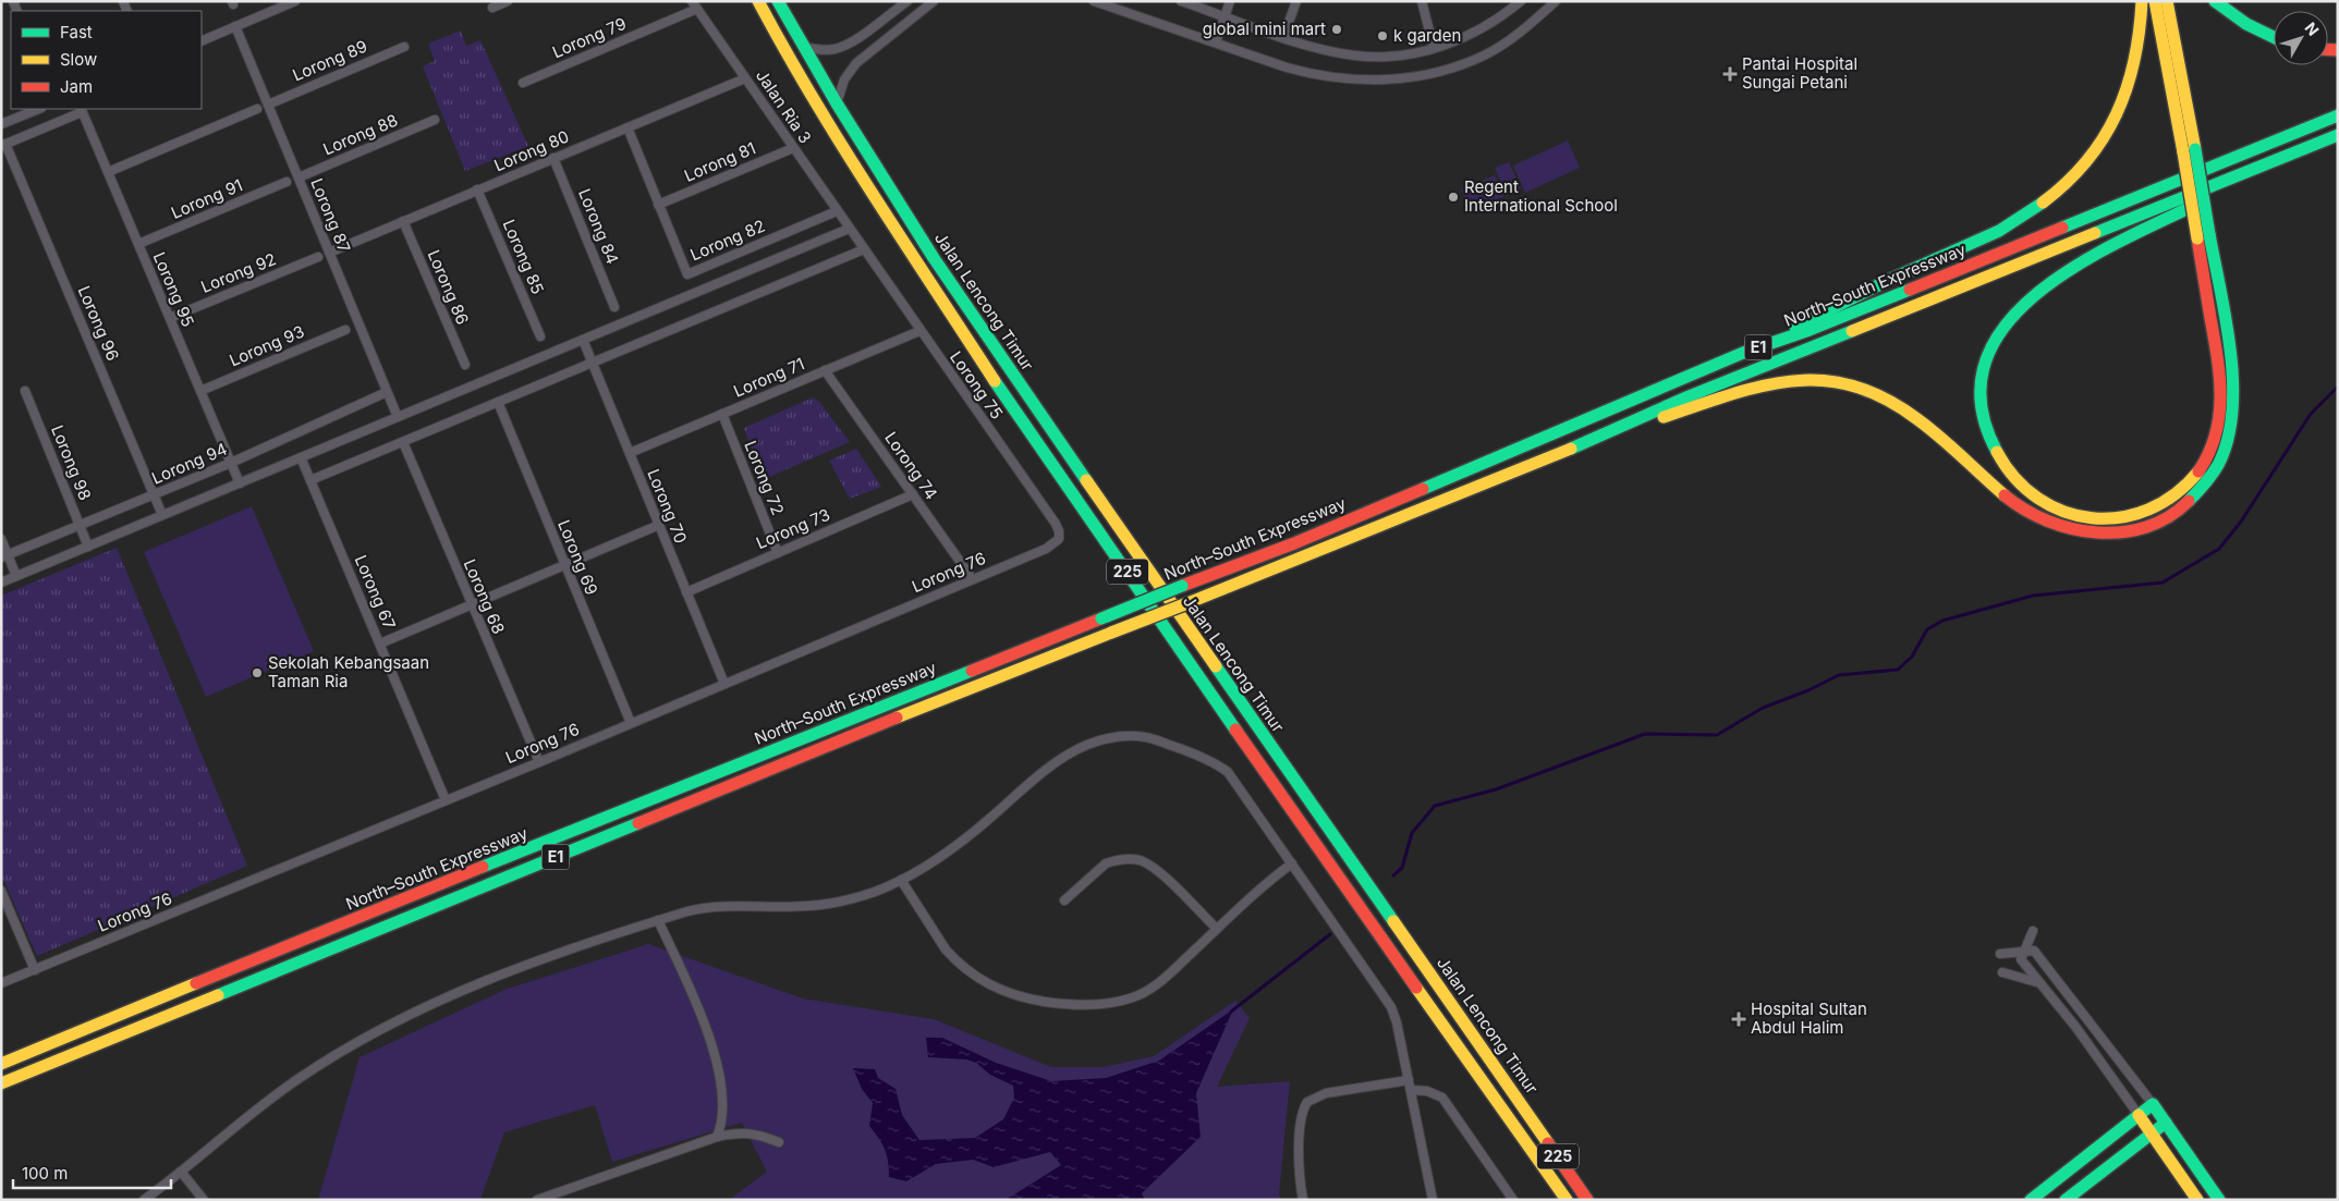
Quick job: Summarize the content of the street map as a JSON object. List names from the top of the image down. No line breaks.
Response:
{"streets":{"main road":["North–South Expressway","Jalan Lencong Timur","E1","225"],"street":["Lorong 79","Lorong 89","Jalan Ria 3","Lorong 88","Lorong 80","Lorong 81","Lorong 91","Lorong 87","Lorong 84","Lorong 82","Lorong 85","Lorong 92","Lorong 86","Lorong 95","Lorong 96","Lorong 93","Lorong 71","Lorong 75","Lorong 98","Lorong 94","Lorong 74","Lorong 72","Lorong 70","Lorong 73","Lorong 69","Lorong 76","Lorong 67","Lorong 68"]},"crossings":[["Lorong 79","Jalan Ria 3"],["Lorong 89","Lorong 87"],["Jalan Ria 3","Lorong 80"],["Jalan Ria 3","Lorong 81"],["Jalan Ria 3","Lorong 82"],["Jalan Ria 3","Lorong 75"],["Lorong 88","Lorong 87"],["Lorong 80","Lorong 87"],["Lorong 80","Lorong 84"],["Lorong 80","Lorong 82"],["Lorong 80","Lorong 85"],["Lorong 80","Lorong 86"],["Lorong 81","Lorong 82"],["Lorong 91","Lorong 95"],["Lorong 87","Lorong 94"],["Lorong 92","Lorong 95"],["Lorong 95","Lorong 93"],["Lorong 95","Lorong 94"],["Lorong 96","Lorong 94"],["Lorong 71","Lorong 75"],["Lorong 71","Lorong 74"],["Lorong 71","Lorong 72"],["Lorong 71","Lorong 70"],["Lorong 75","Lorong 76"],["Lorong 98","Lorong 94"],["Lorong 74","Lorong 73"],["Lorong 74","Lorong 76"],["Lorong 72","Lorong 73"],["Lorong 70","Lorong 73"],["Lorong 70","Lorong 76"],["Lorong 69","Lorong 76"],["Lorong 76","Lorong 67"],["Lorong 76","Lorong 68"]],"places":{"other":["global mini mart","k garden","Regent International School","Sekolah Kebangsaan Taman Ria"],"health":["Pantai Hospital Sungai Petani","Hospital Sultan Abdul Halim"]},"legend":["Fast","Slow","Jam"],"scale_bar":"100 m","north":"top right"}
